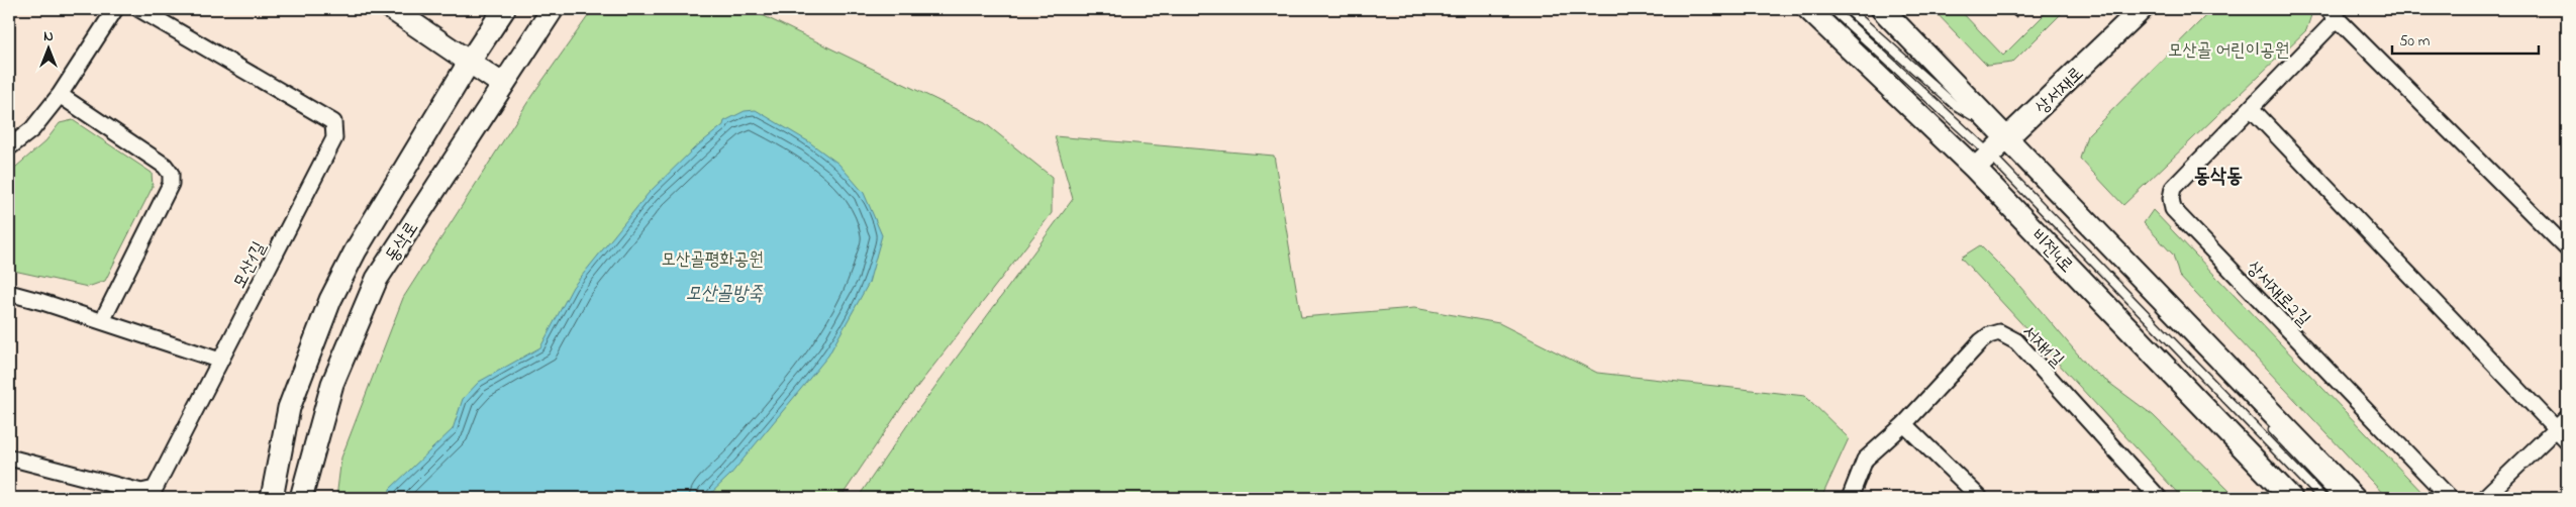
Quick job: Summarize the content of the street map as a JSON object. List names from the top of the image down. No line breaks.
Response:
{"streets":{"main road":["상서재로","동삭로","비전4로"],"street":["모산1길","상서재로2길","서재1길"]},"crossings":[["상서재로","비전4로"]],"districts":["동삭동"],"water":["모산골방죽"],"parks":["모산골 어린이공원","모산골평화공원"],"scale_bar":"50 m","north":"top"}
